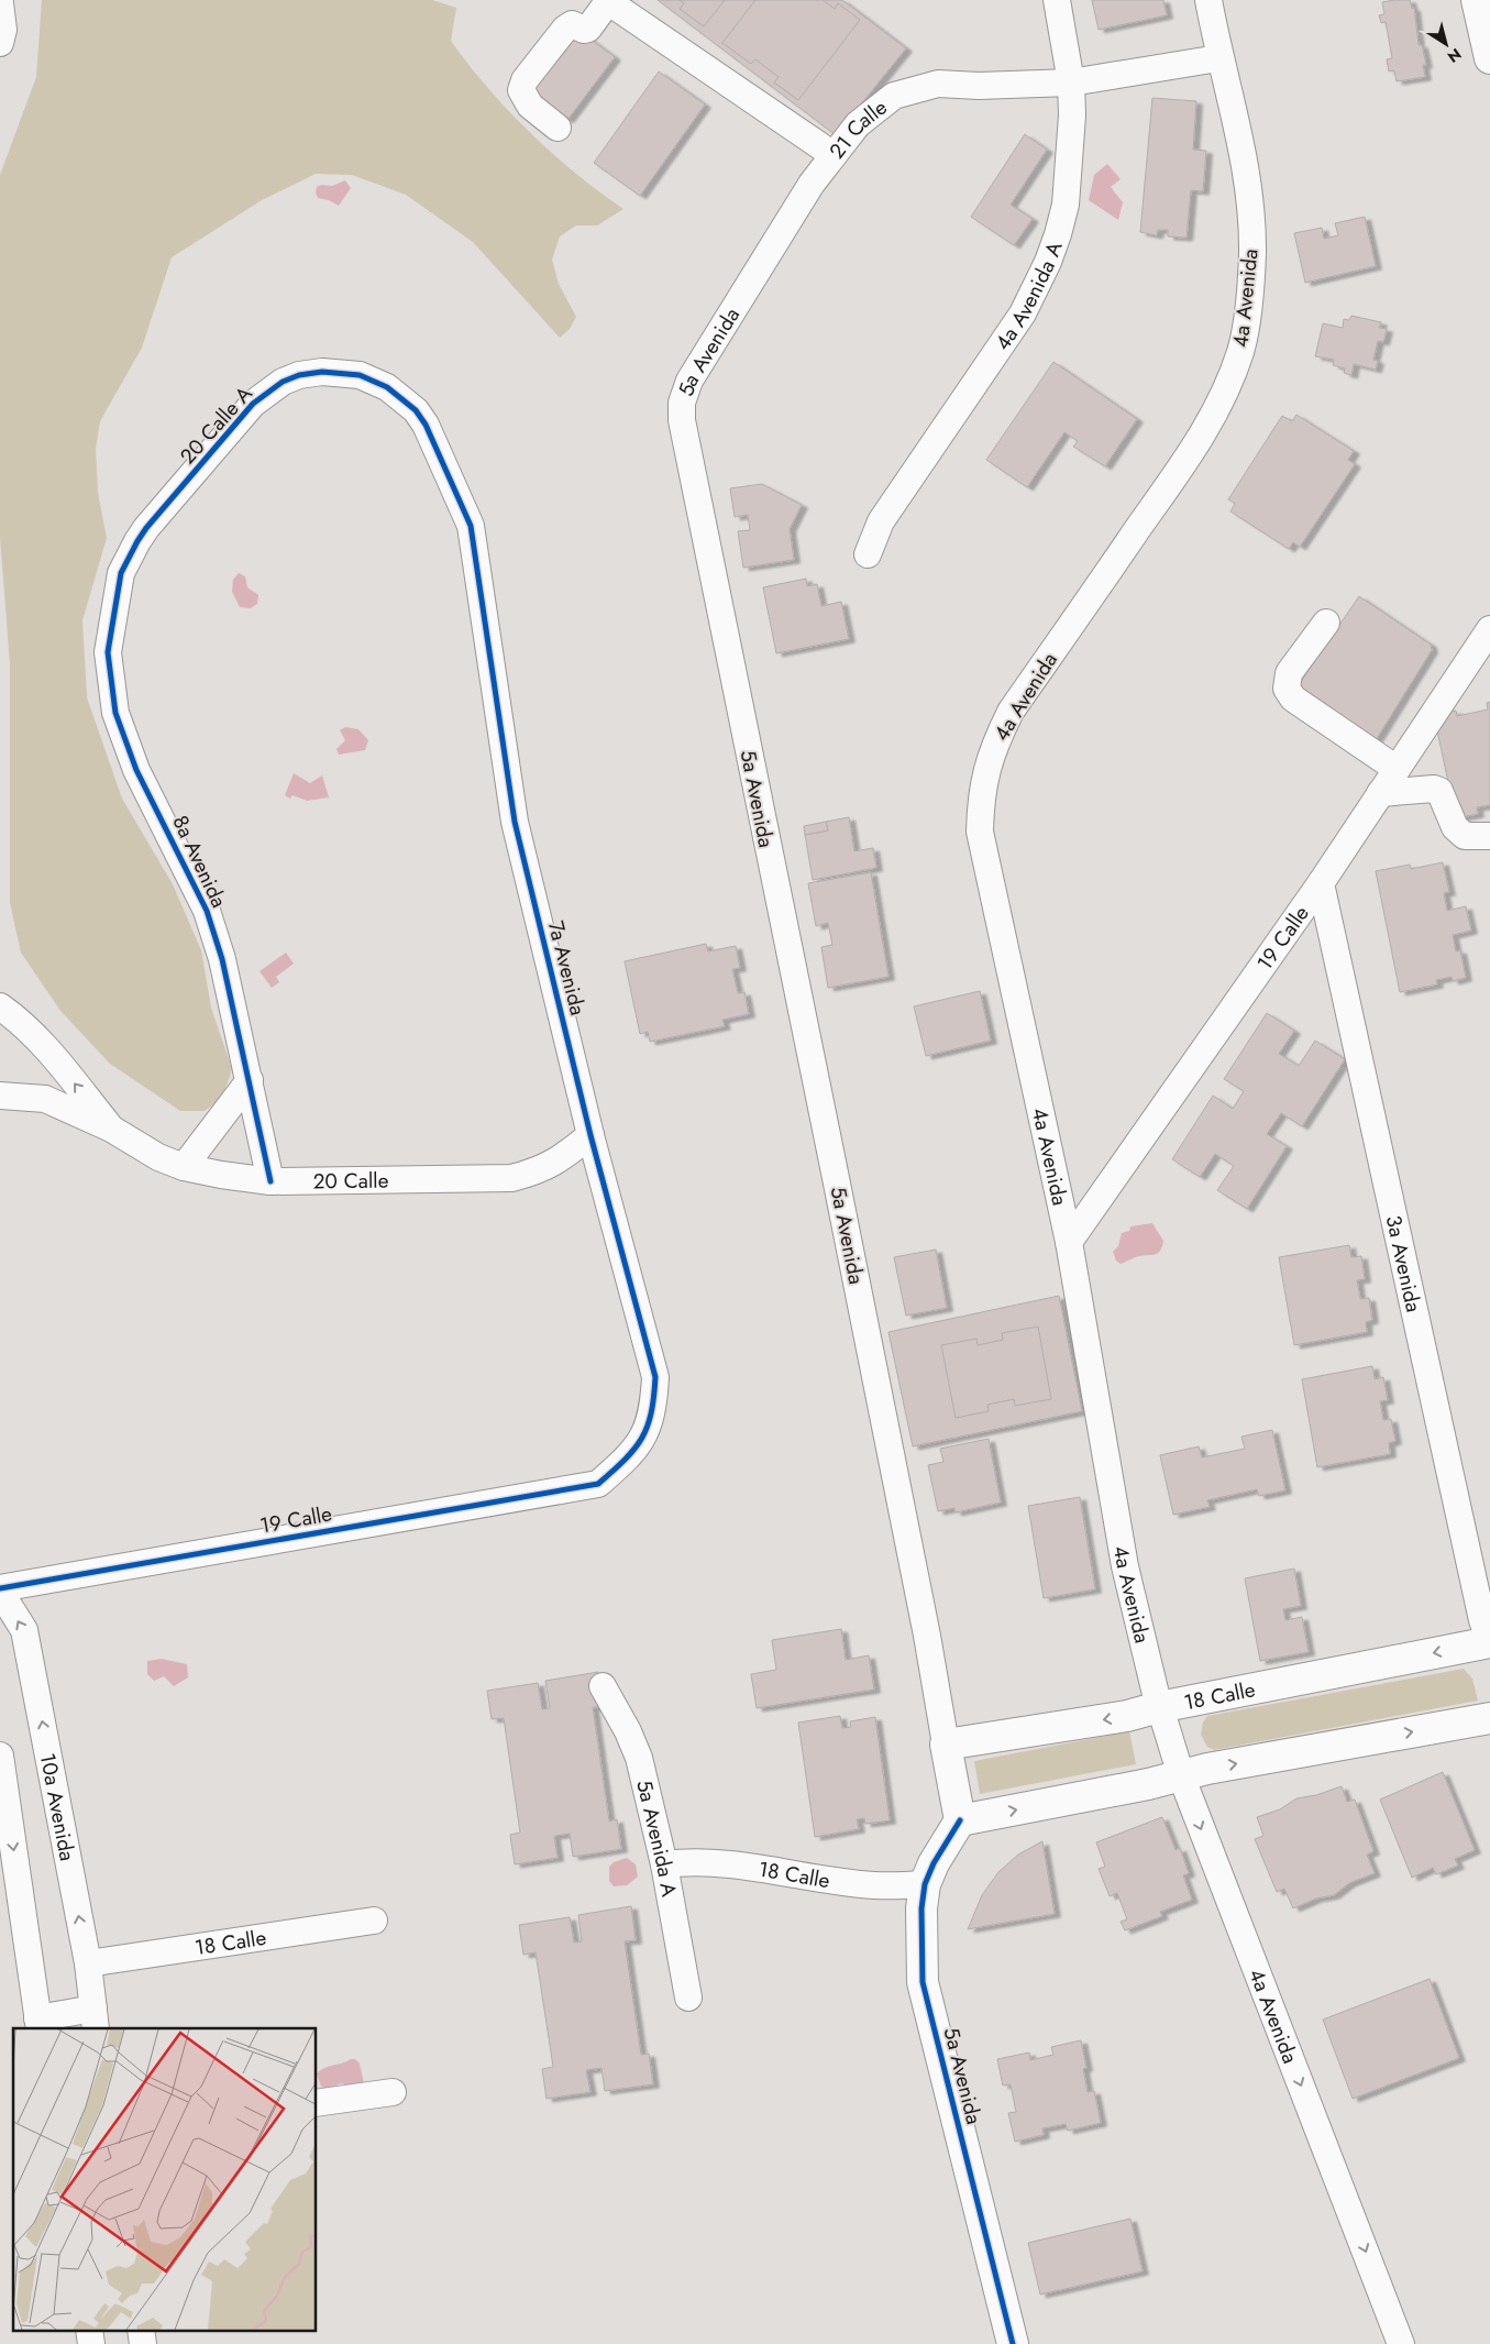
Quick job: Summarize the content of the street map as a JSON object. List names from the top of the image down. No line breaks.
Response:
{"streets":{"street":["21 Calle","4a Avenida A","4a Avenida","5a Avenida","20 Calle A","8a Avenida","19 Calle","7a Avenida","20 Calle","3a Avenida","18 Calle","10a Avenida","5a Avenida A"]},"crossings":[["21 Calle","4a Avenida A"],["21 Calle","4a Avenida"],["21 Calle","5a Avenida"],["4a Avenida","19 Calle"],["4a Avenida","18 Calle"],["5a Avenida","18 Calle"],["20 Calle A","8a Avenida"],["20 Calle A","7a Avenida"],["8a Avenida","20 Calle"],["19 Calle","7a Avenida"],["19 Calle","3a Avenida"],["19 Calle","10a Avenida"],["7a Avenida","20 Calle"],["3a Avenida","18 Calle"],["18 Calle","10a Avenida"],["18 Calle","5a Avenida A"]],"north":"bottom right"}
